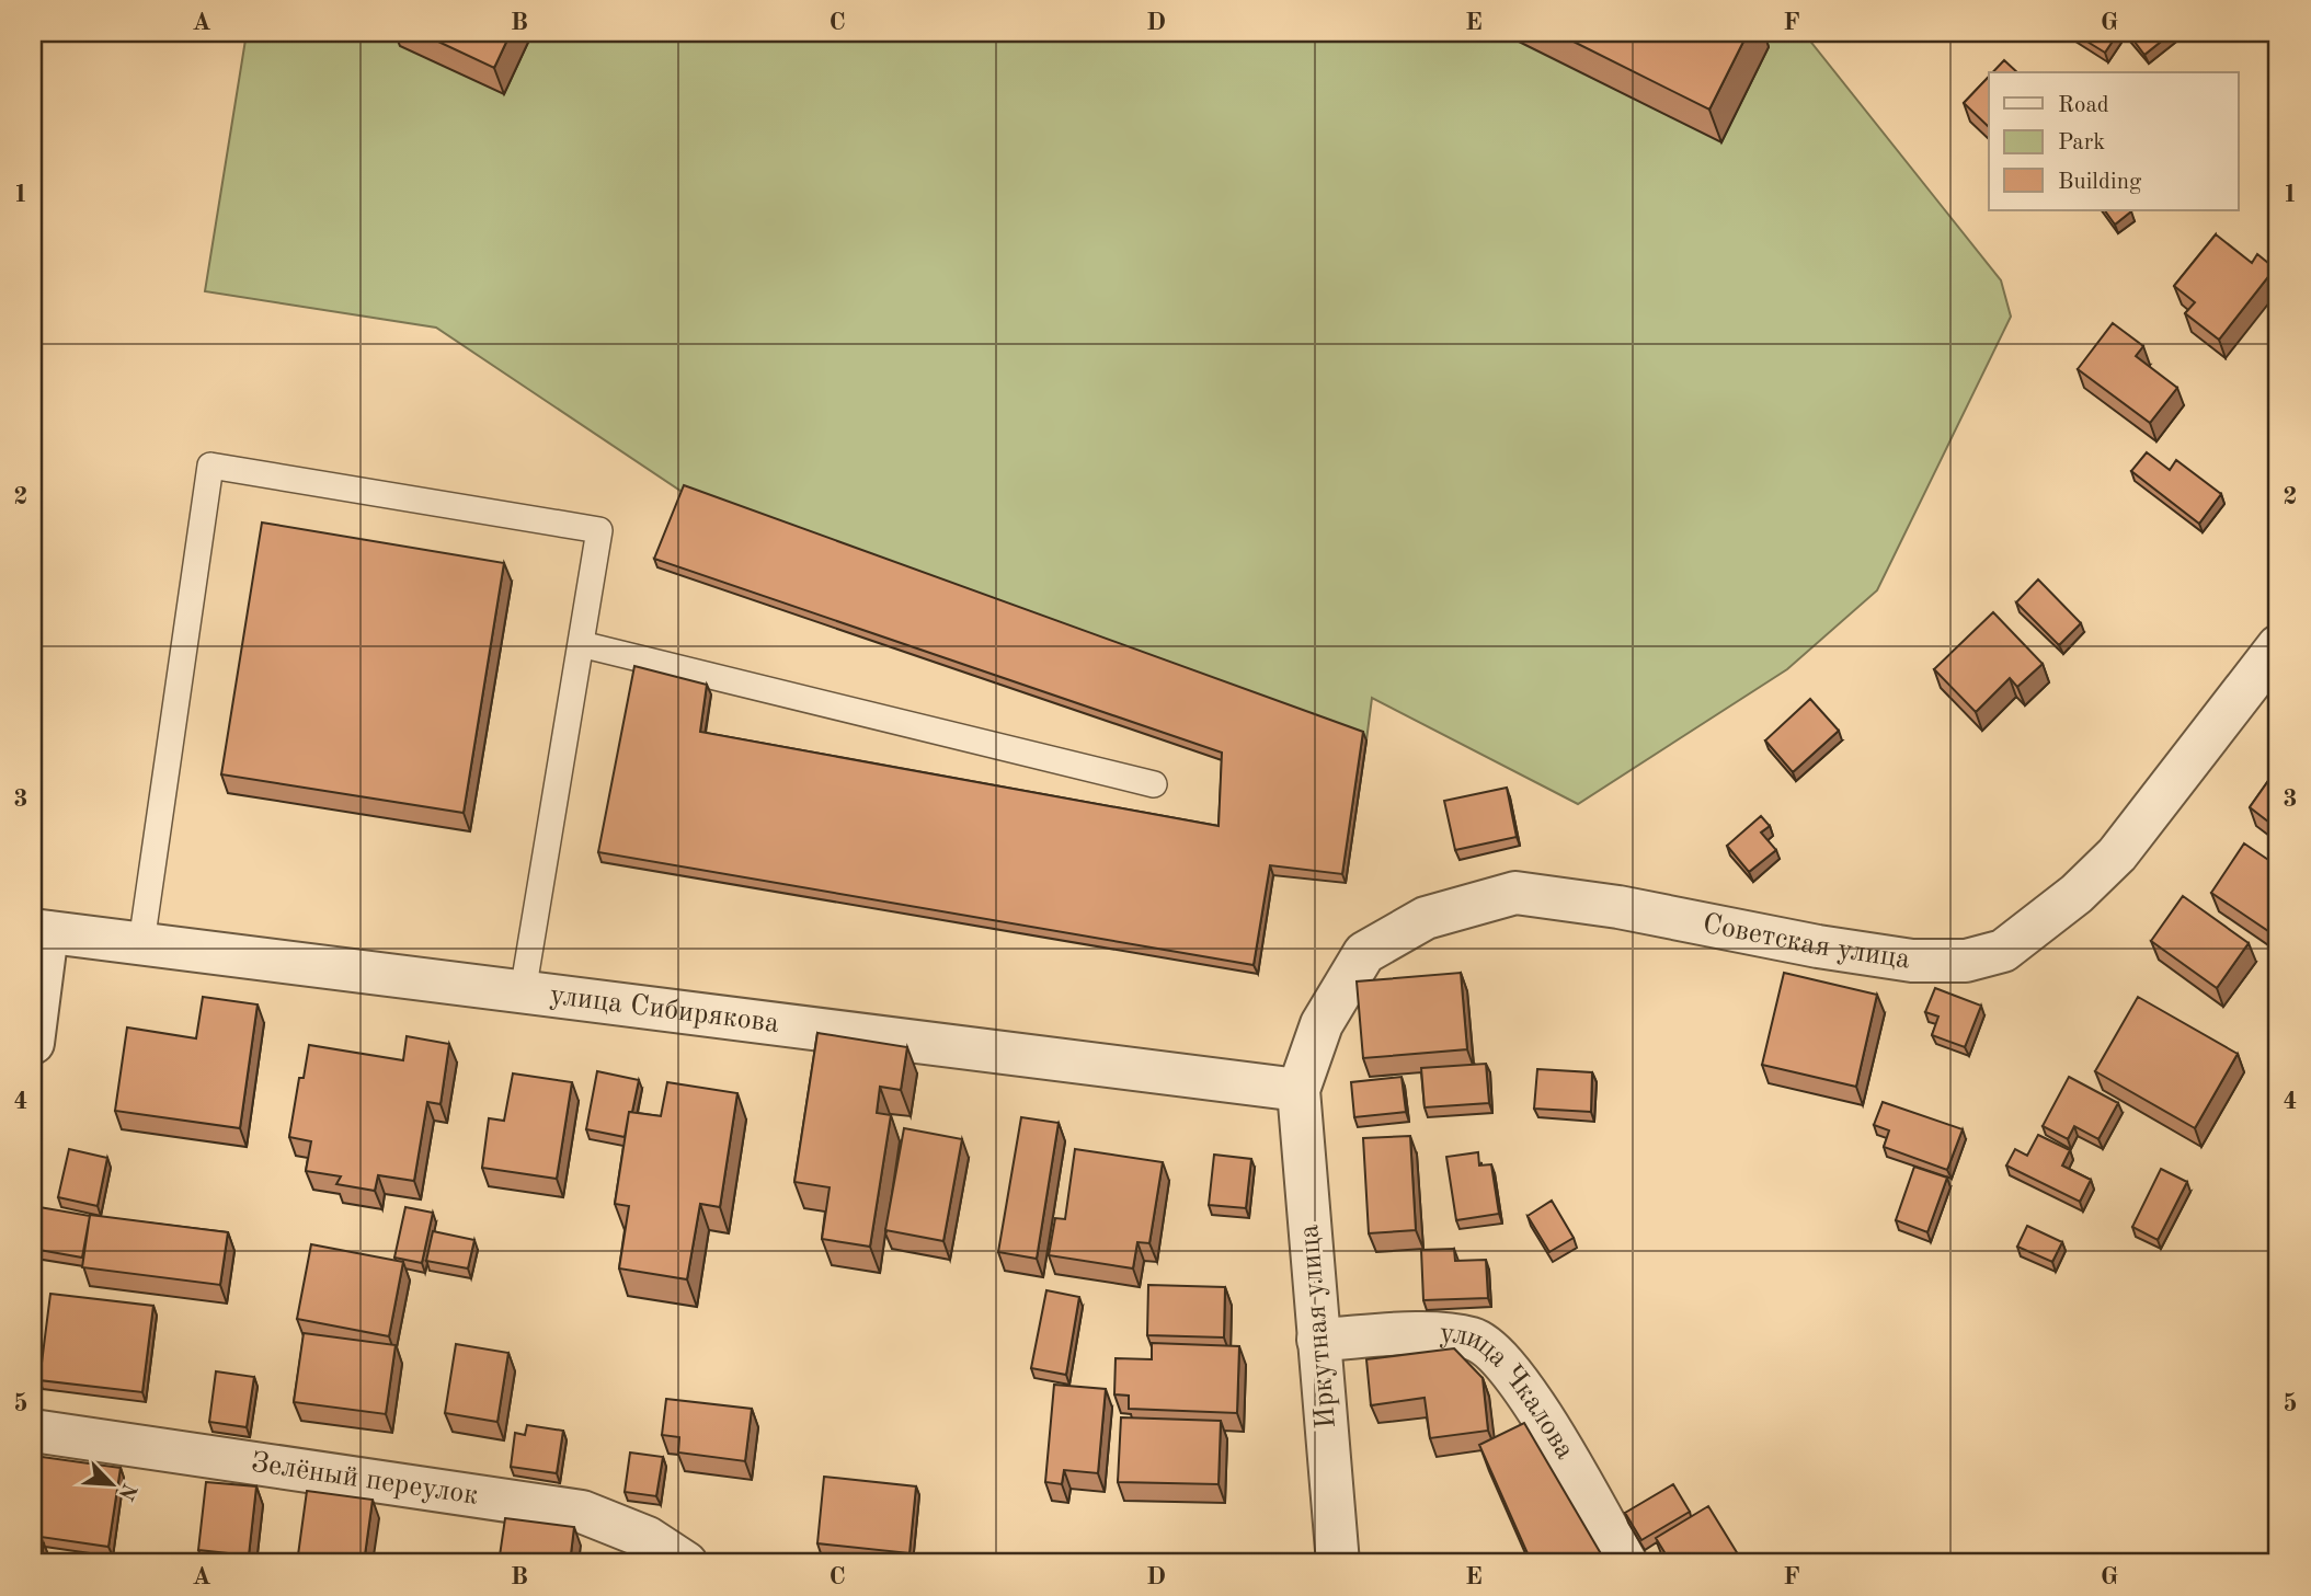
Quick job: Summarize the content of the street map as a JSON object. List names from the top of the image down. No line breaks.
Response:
{"streets":{"street":["Советская улица","улица Сибирякова","Иркутная улица","улица Чкалова","Зелёный переулок"]},"crossings":[["Советская улица","улица Сибирякова"],["Советская улица","Иркутная улица"],["улица Сибирякова","Иркутная улица"],["Иркутная улица","улица Чкалова"]],"legend":["Road","Park","Building"],"north":"bottom right","grid":{"columns":["A","B","C","D","E","F","G"],"rows":["1","2","3","4","5"]}}
